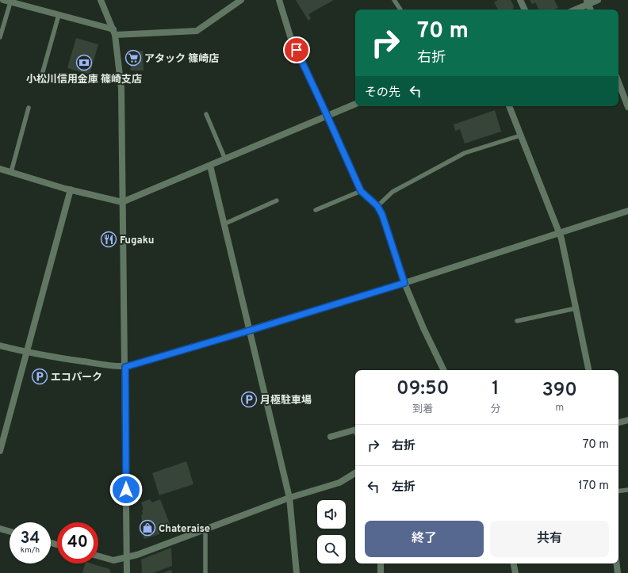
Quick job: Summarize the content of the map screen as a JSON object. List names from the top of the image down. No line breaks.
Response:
{"places":{"supermarket":["アタック 篠崎店"],"bank":["小松川信用金庫 篠崎支店"],"restaurant":["Fugaku"],"parking":["エコパーク","月極駐車場"],"shop":["Chateraise"]},"page":{"turn":["70 m","右折"],"then":"その先","eta":["09:50","到着","1","分","390","m"],"list":[{"name":"右折","value":"70 m"},{"name":"左折","value":"170 m"}],"buttons":["終了","共有"],"speed":"34 km/h","limit":"40"}}
